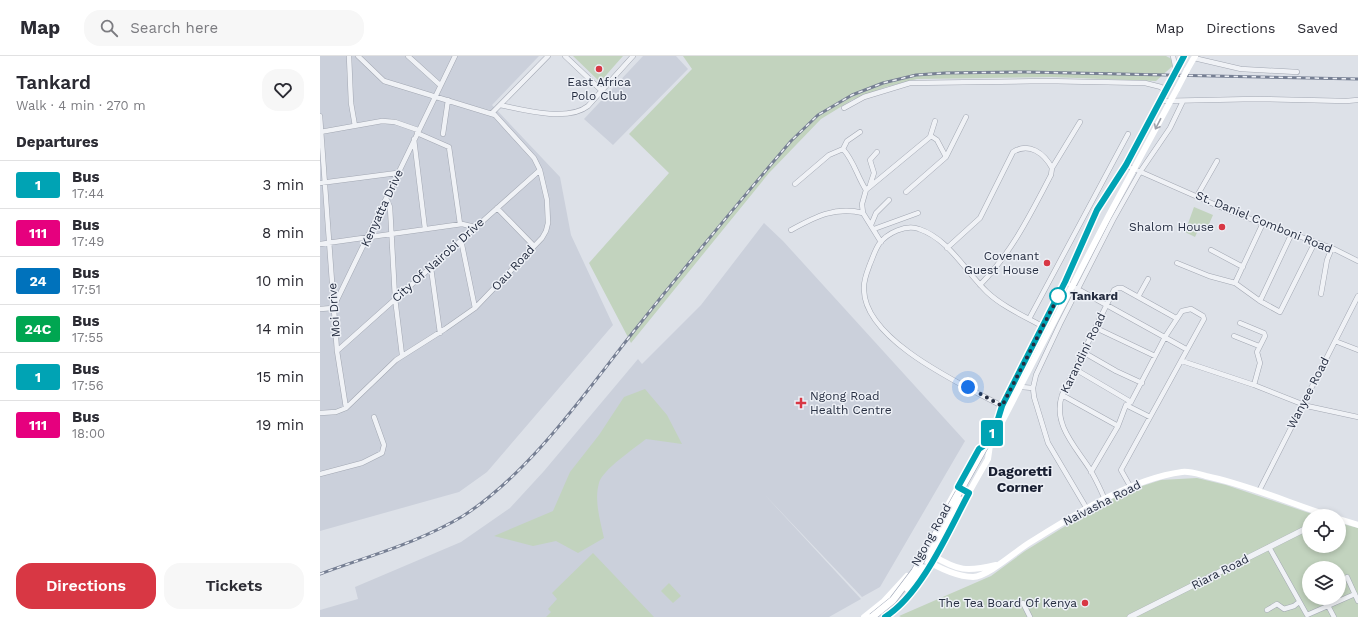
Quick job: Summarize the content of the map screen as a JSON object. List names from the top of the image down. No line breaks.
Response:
{"streets":{"main road":["Naivasha Road","Ngong Road"],"street":["Kenyatta Drive","St. Daniel Comboni Road","City Of Nairobi Drive","Oau Road","Moi Drive","Karandini Road","Wanyee Road","Riara Road"]},"crossings":[["Kenyatta Drive","Moi Drive"],["St. Daniel Comboni Road","Ngong Road"],["City Of Nairobi Drive","Oau Road"],["City Of Nairobi Drive","Moi Drive"],["Oau Road","Moi Drive"],["Karandini Road","Naivasha Road"],["Wanyee Road","Naivasha Road"],["Naivasha Road","Ngong Road"]],"districts":["Dagoretti Corner"],"places":{"other":["East Africa Polo Club","Shalom House","Covenant Guest House","Tankard","The Tea Board Of Kenya"],"health":["Ngong Road Health Centre"]},"lines":["bus line 1"],"page":{"header":"Map","search":"Search here","nav":["Map","Directions","Saved"],"heading":[["Tankard","Walk · 4 min · 270 m"],"Departures"],"on_map":"1","list":[{"mark":"1","name":"Bus","note":"17:44","value":"3 min"},{"mark":"111","name":"Bus","note":"17:49","value":"8 min"},{"mark":"24","name":"Bus","note":"17:51","value":"10 min"},{"mark":"24C","name":"Bus","note":"17:55","value":"14 min"},{"mark":"1","name":"Bus","note":"17:56","value":"15 min"},{"mark":"111","name":"Bus","note":"18:00","value":"19 min"}],"buttons":["Directions","Tickets"]}}
